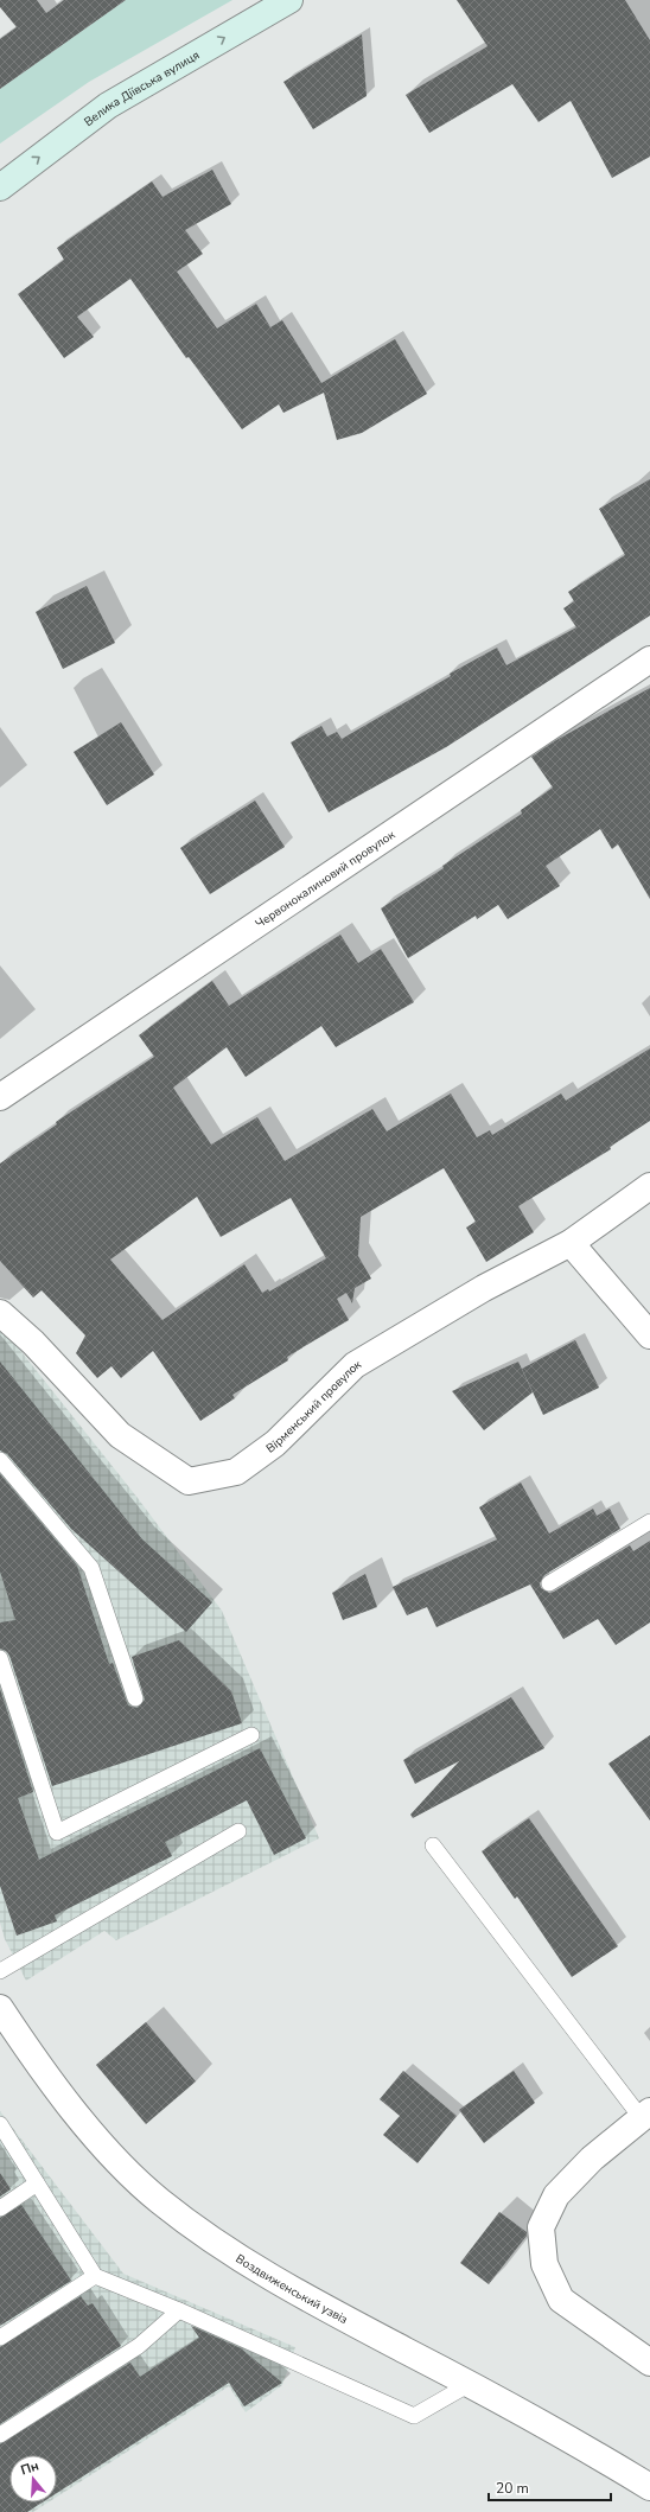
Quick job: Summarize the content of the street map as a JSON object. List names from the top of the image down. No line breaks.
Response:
{"streets":{"main road":["Велика Діївська вулиця"],"street":["Червонокалиновий провулок","Вірменський провулок","Воздвиженський узвіз"]},"one_way":["Велика Діївська вулиця"],"scale_bar":"20 m","north":"top"}
